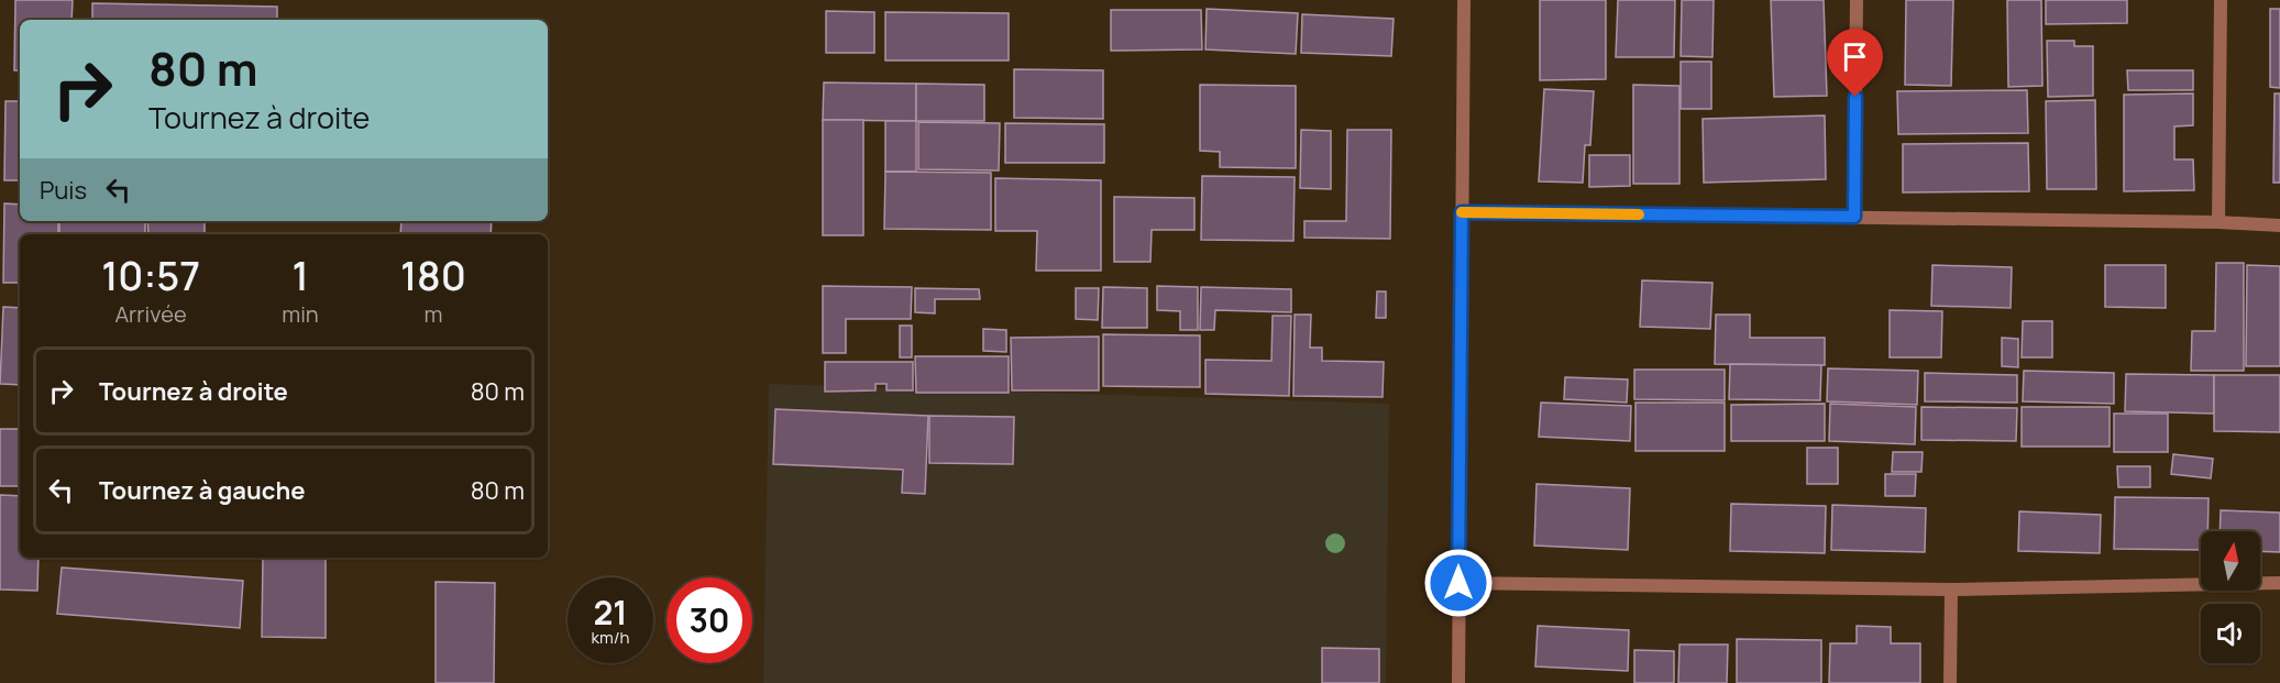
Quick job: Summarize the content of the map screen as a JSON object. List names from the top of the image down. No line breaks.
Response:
{"north":"top","page":{"turn":["80 m","Tournez à droite"],"then":"Puis","eta":["10:57","Arrivée","1","min","180","m"],"list":[{"name":"Tournez à droite","value":"80 m"},{"name":"Tournez à gauche","value":"80 m"}],"speed":"21 km/h","limit":"30"}}
